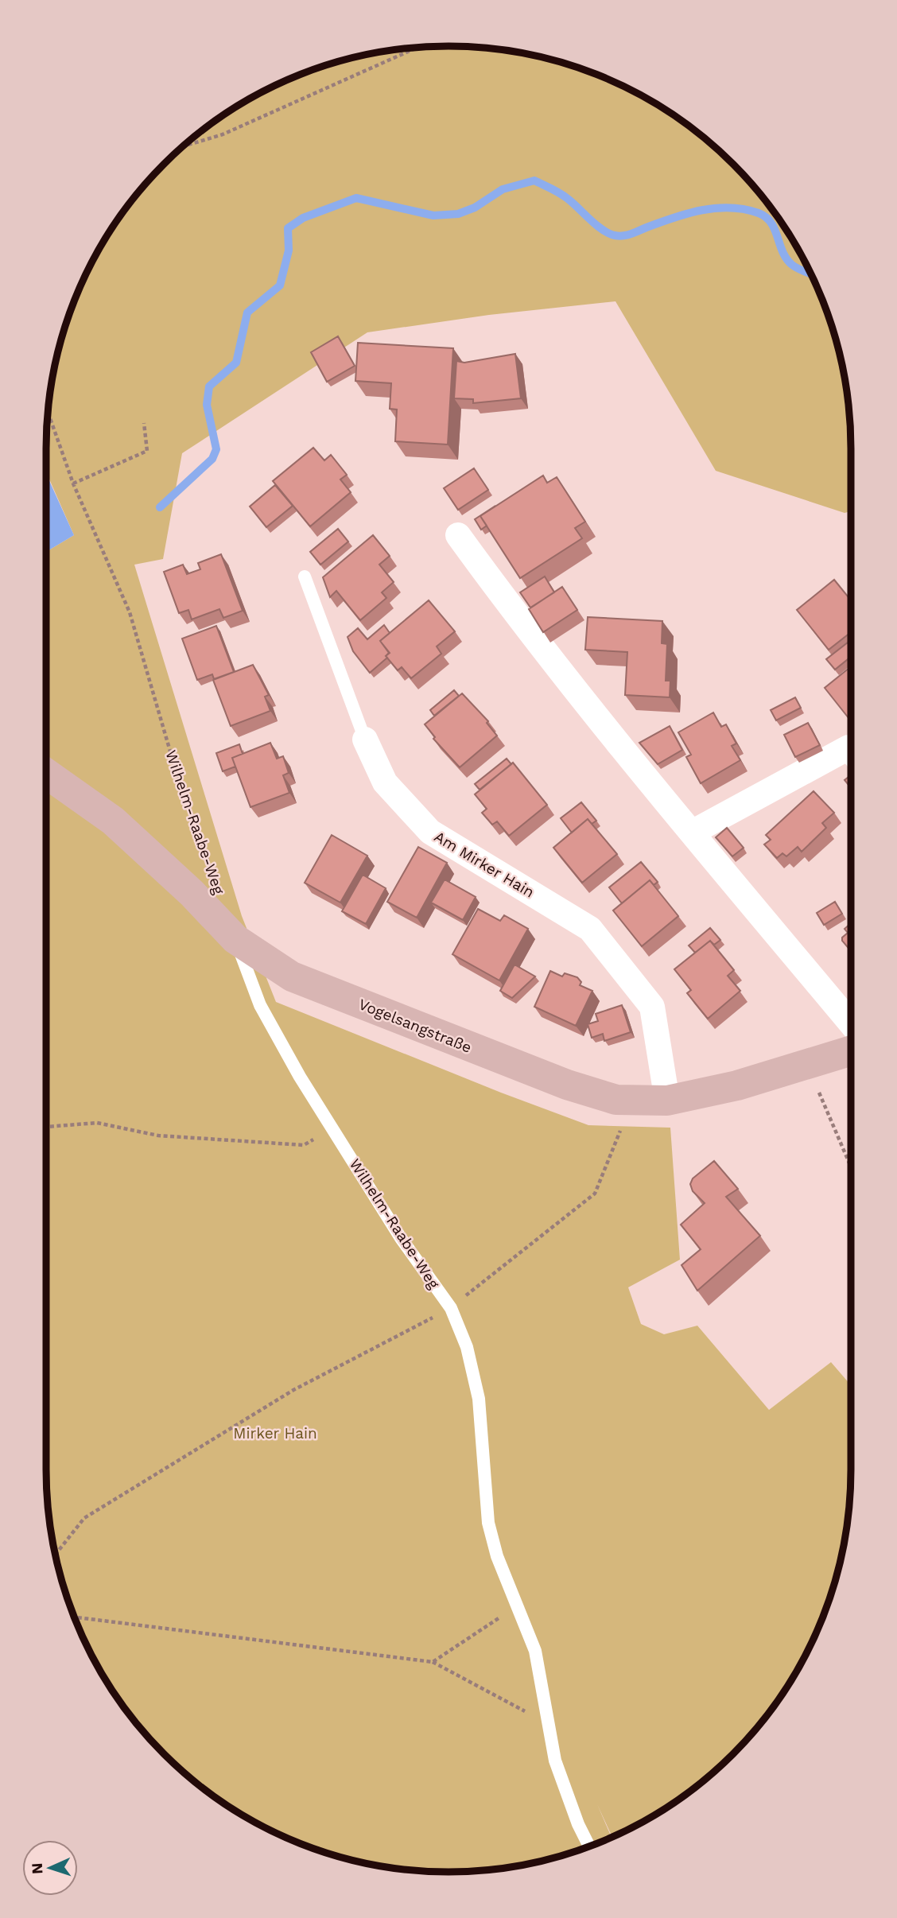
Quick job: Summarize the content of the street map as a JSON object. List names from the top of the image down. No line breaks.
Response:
{"streets":{"street":["Am Mirker Hain","Vogelsangstraße"],"lane":["Wilhelm-Raabe-Weg"]},"crossings":[["Wilhelm-Raabe-Weg","Vogelsangstraße"],["Am Mirker Hain","Vogelsangstraße"]],"parks":["Mirker Hain"],"north":"left"}
